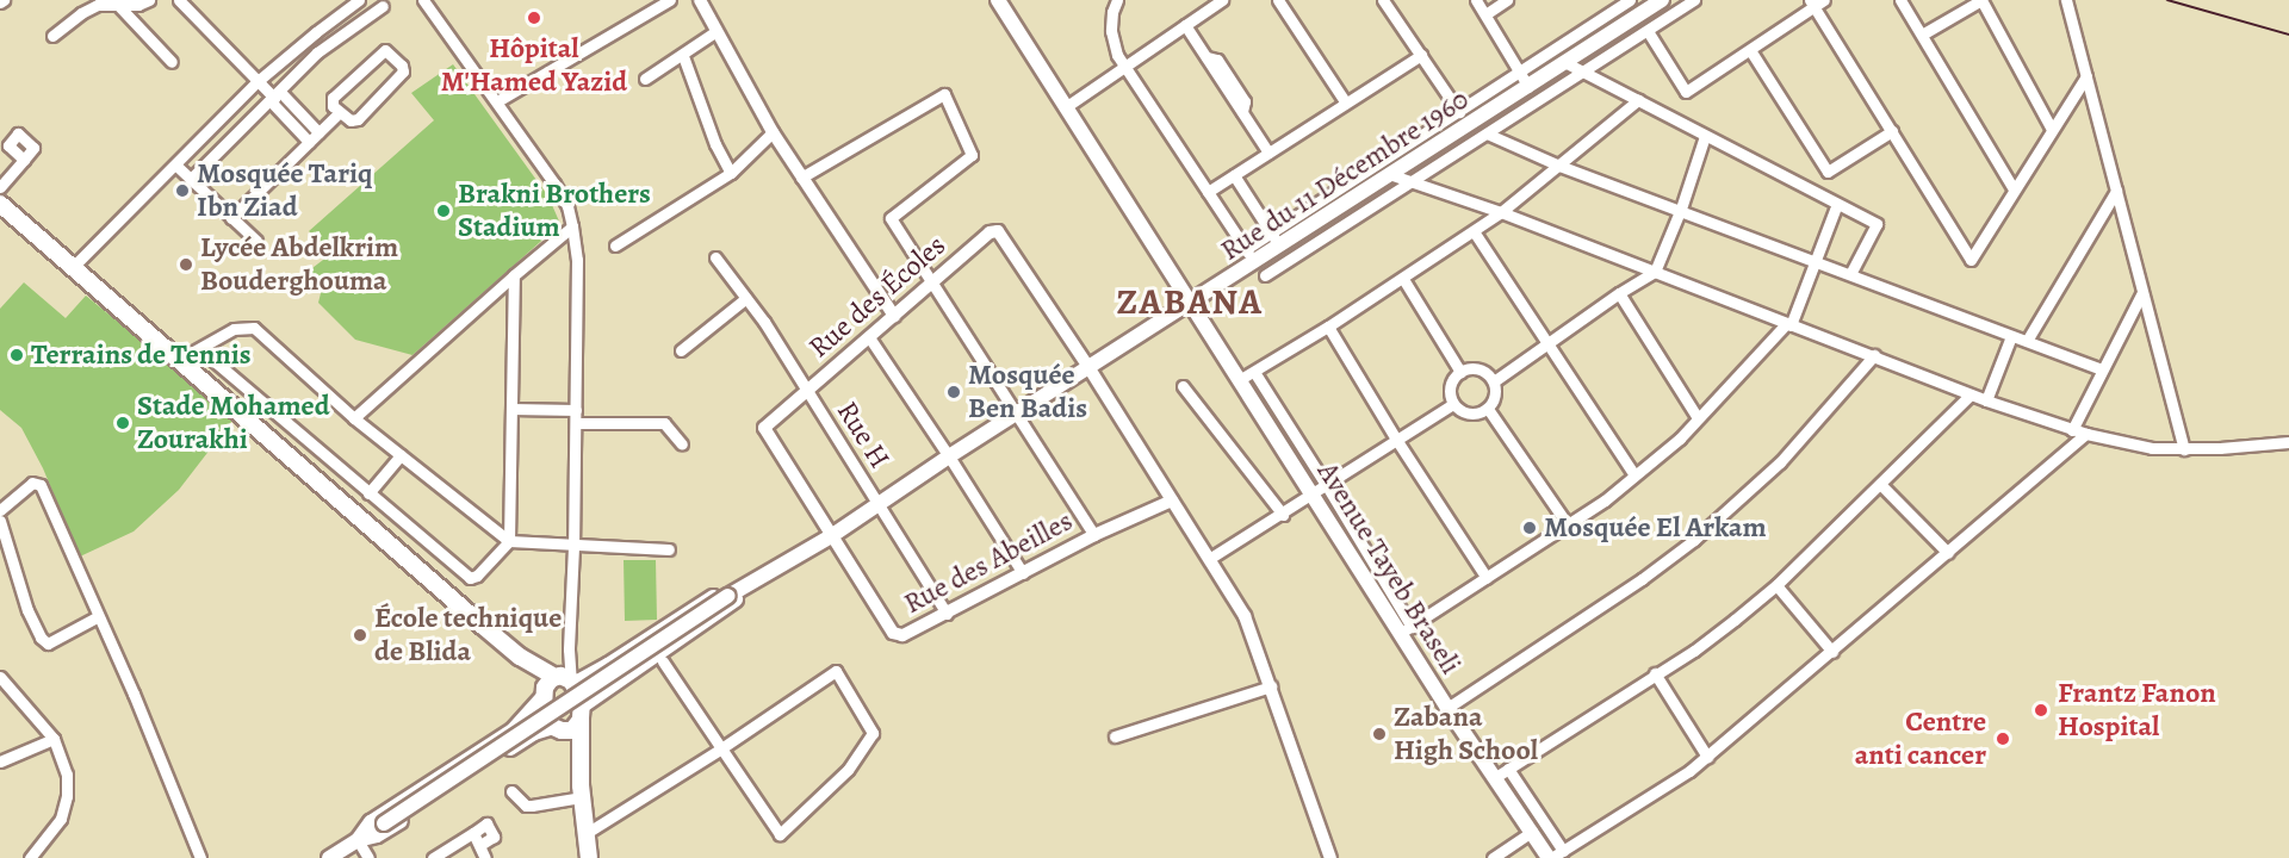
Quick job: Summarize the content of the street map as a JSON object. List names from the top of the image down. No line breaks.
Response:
{"streets":{"main road":["Rue du 11 Décembre 1960","Avenue Tayeb Braseli"],"street":["Rue des Écoles","Rue H","Rue des Abeilles"]},"crossings":[["Rue du 11 Décembre 1960","Rue des Écoles"],["Rue du 11 Décembre 1960","Rue H"],["Rue du 11 Décembre 1960","Rue des Abeilles"],["Rue du 11 Décembre 1960","Avenue Tayeb Braseli"],["Rue des Écoles","Rue H"],["Rue des Écoles","Rue des Abeilles"],["Rue H","Rue des Abeilles"]],"districts":["ZABANA"],"places":["Hôpital M'Hamed Yazid","Mosquée Tariq Ibn Ziad","Brakni Brothers Stadium","Lycée Abdelkrim Bouderghouma","Terrains de Tennis","Mosquée Ben Badis","Stade Mohamed Zourakhi","Mosquée El Arkam","École technique de Blida","Frantz Fanon Hospital","Zabana High School","Centre anti cancer"]}
